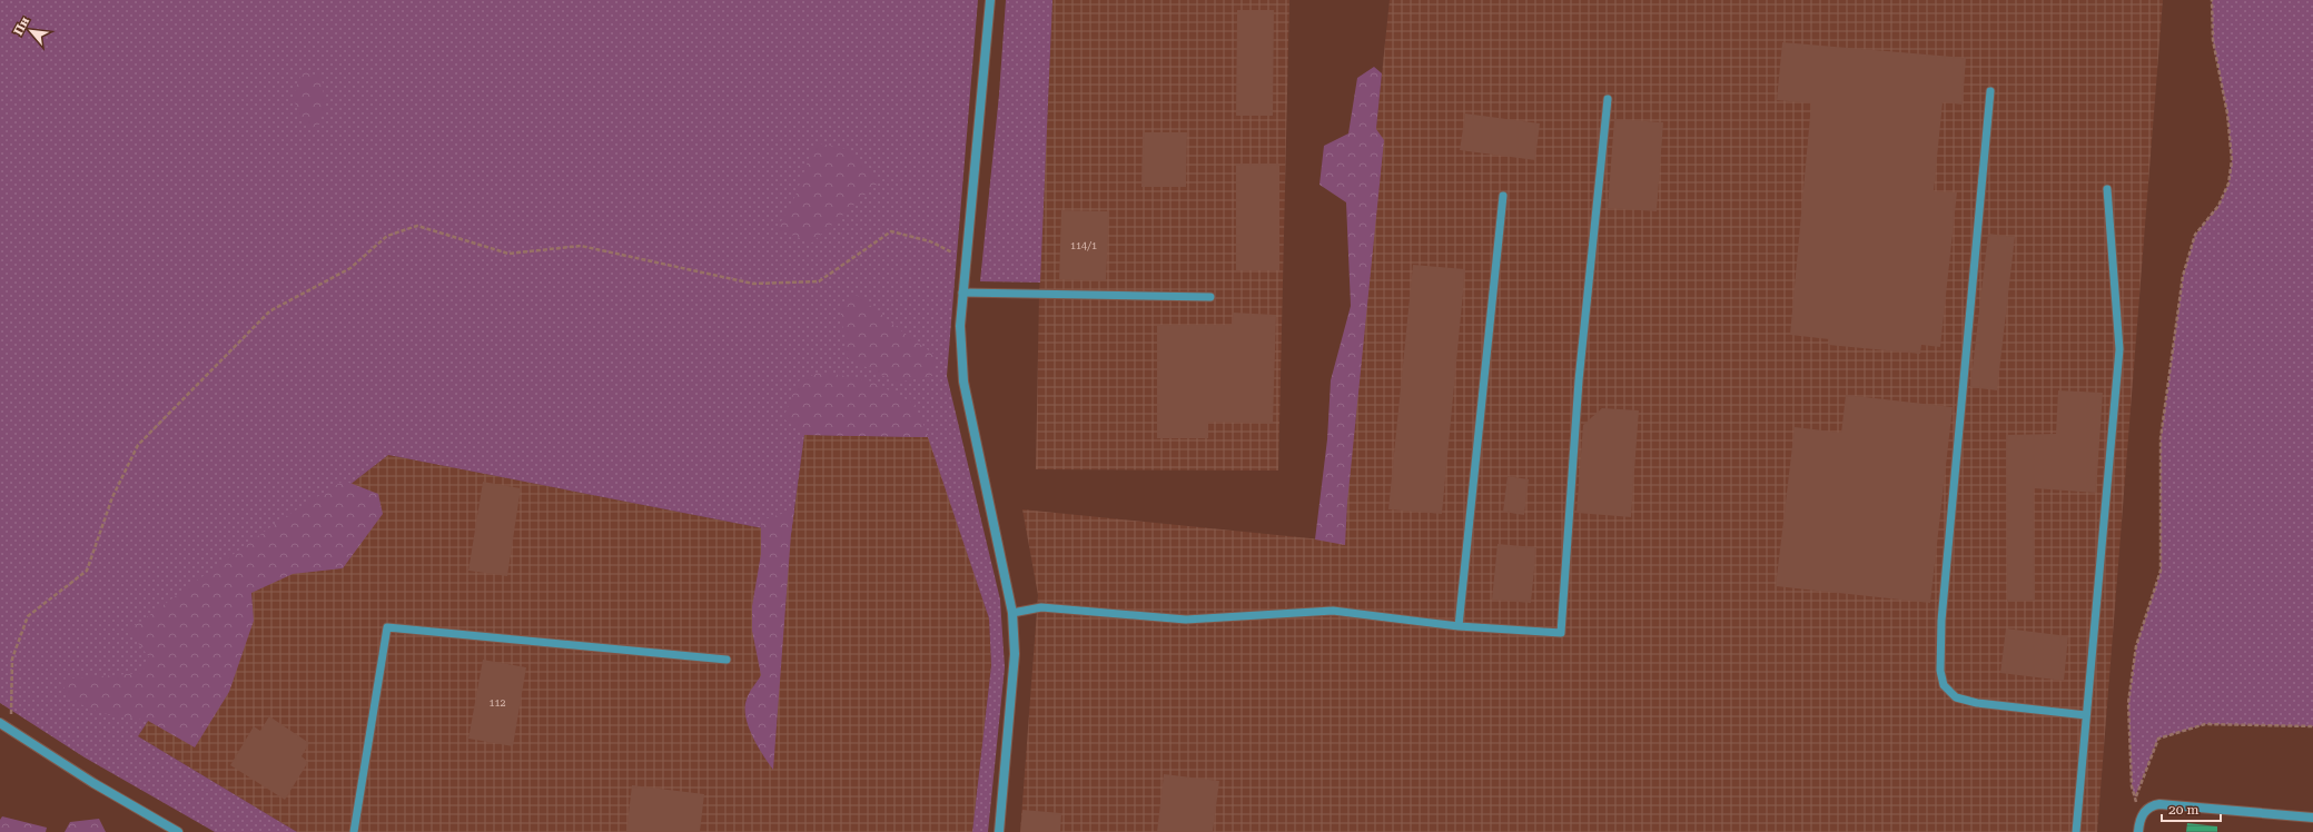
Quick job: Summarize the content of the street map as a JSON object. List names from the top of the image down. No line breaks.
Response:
{"house_numbers":["114/1","112"],"scale_bar":"20 m","north":"top left"}
